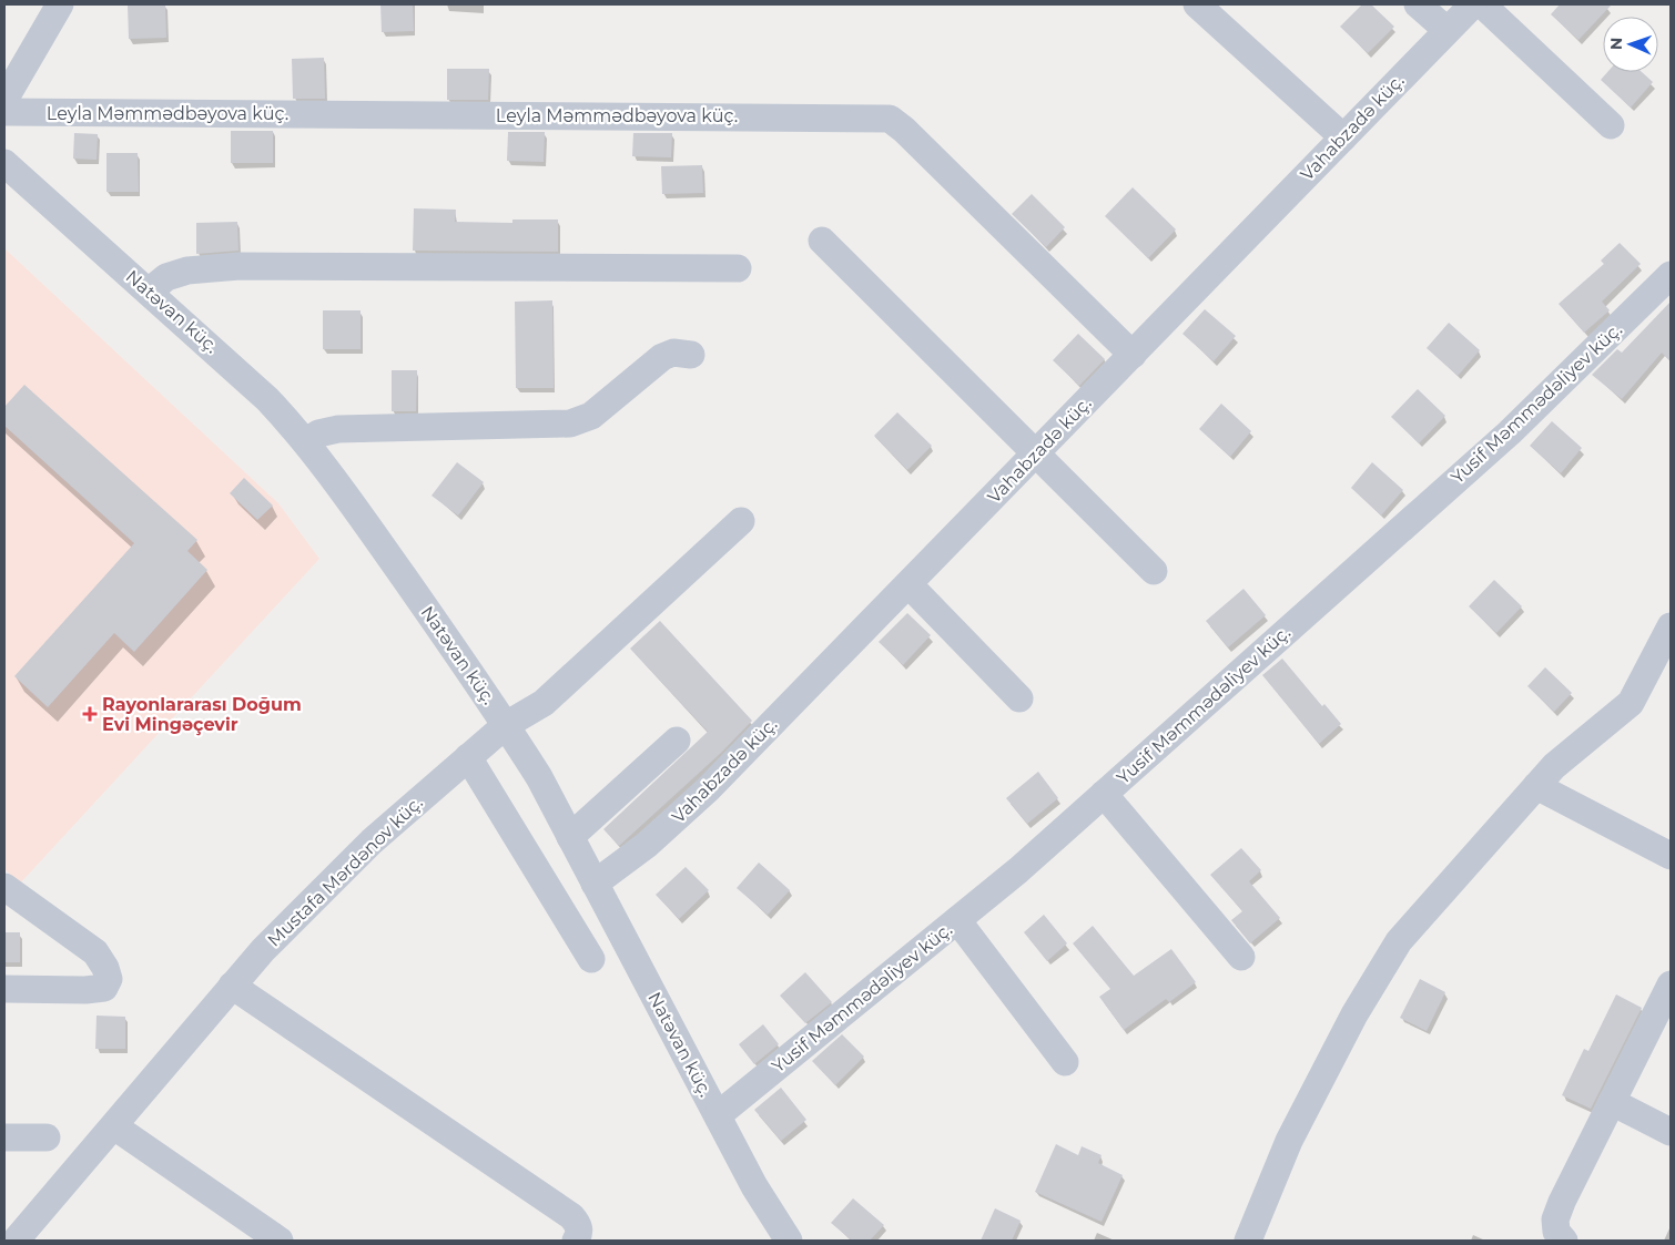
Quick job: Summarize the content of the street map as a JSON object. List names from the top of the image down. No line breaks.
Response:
{"streets":{"street":["Leyla Məmmədbəyova küç.","Vahabzadə küç.","Natəvan küç.","Yusif Məmmədəliyev küç.","Mustafa Mərdənov küç."]},"crossings":[["Leyla Məmmədbəyova küç.","Vahabzadə küç."],["Vahabzadə küç.","Natəvan küç."],["Natəvan küç.","Yusif Məmmədəliyev küç."],["Natəvan küç.","Mustafa Mərdənov küç."]],"places":{"health":["Rayonlararası Doğum Evi Mingəçevir"]},"north":"left"}
